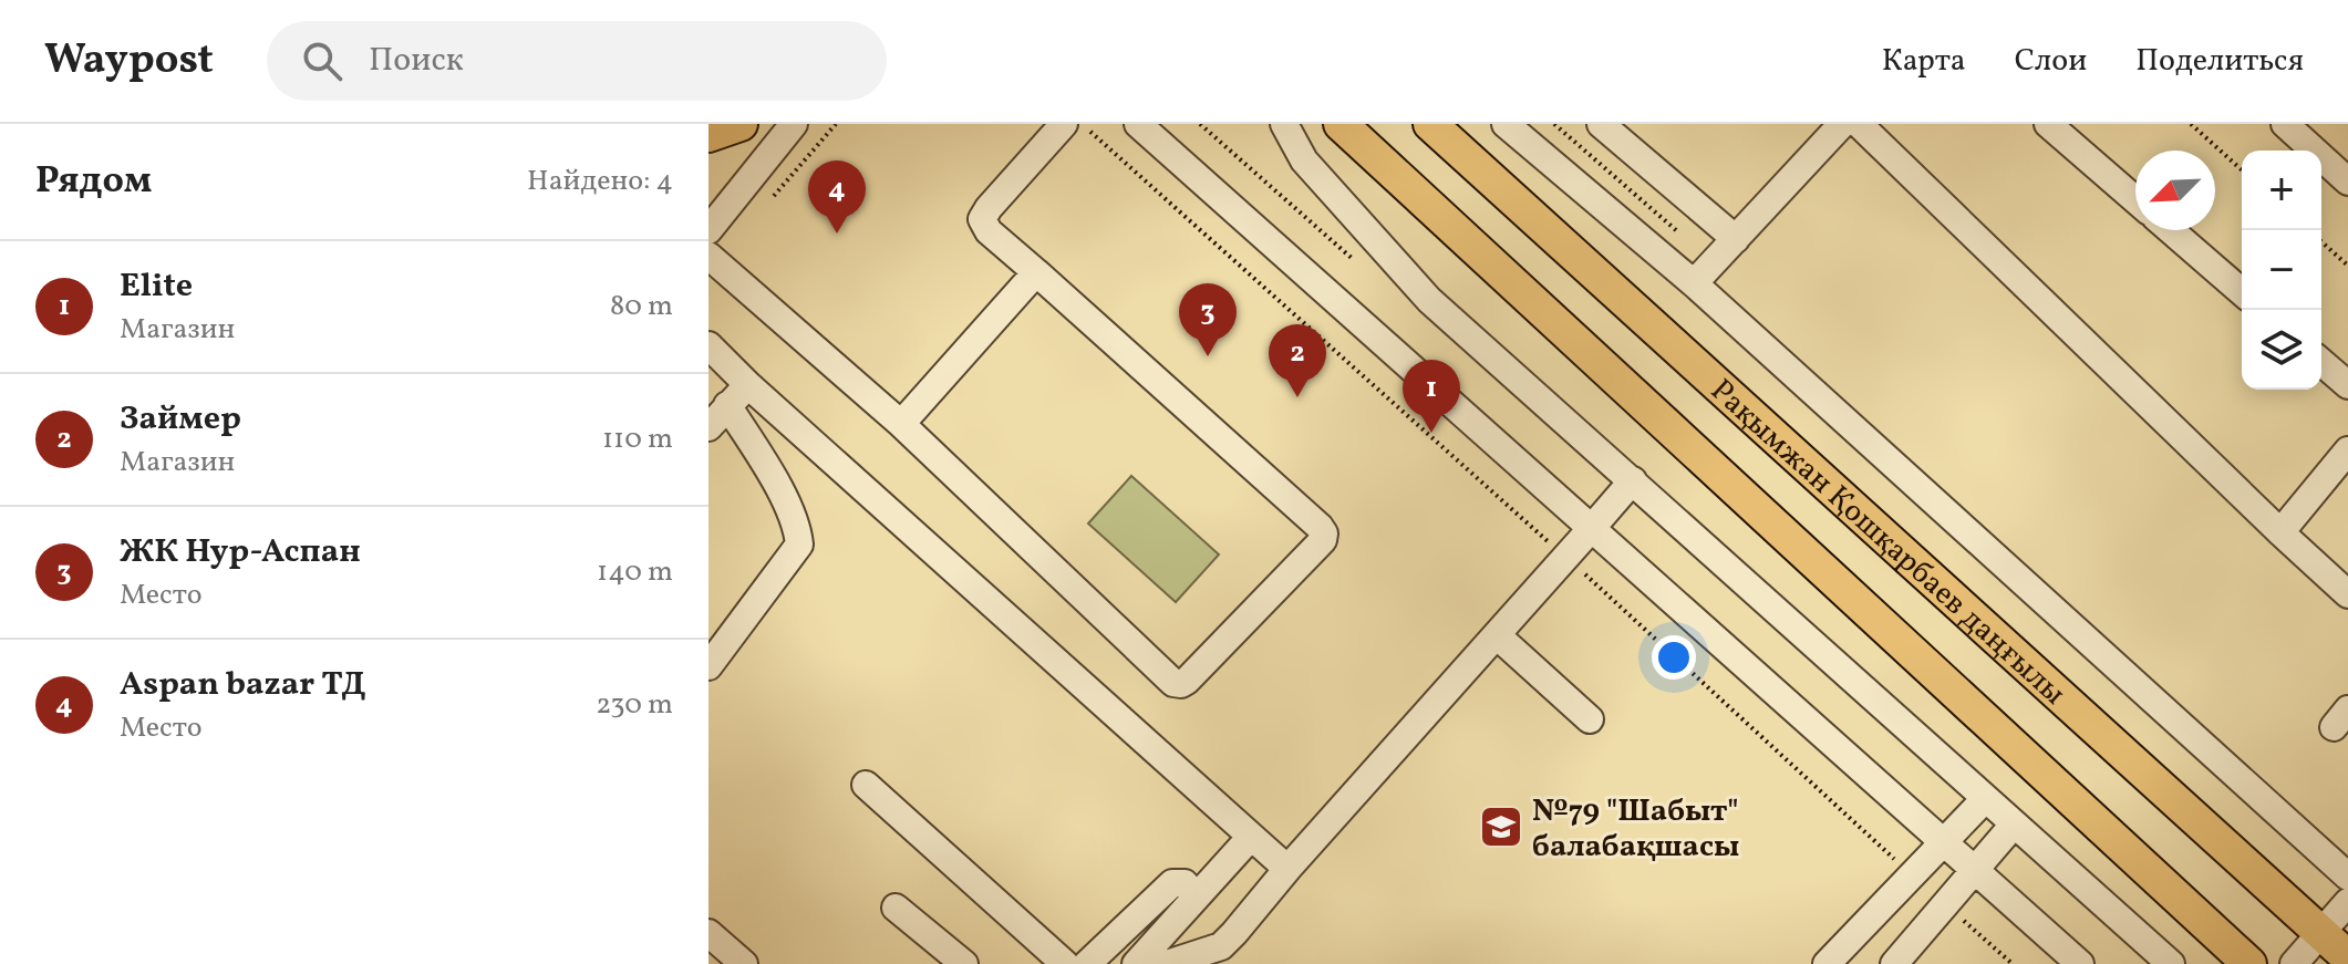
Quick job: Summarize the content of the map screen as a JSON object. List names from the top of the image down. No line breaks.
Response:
{"streets":{"main road":["Рақымжан Қошқарбаев даңғылы"]},"places":{"school or university":["№79 \"Шабыт\" балабақшасы"]},"north":"bottom left","page":{"header":"Waypost","search":"Поиск","nav":["Карта","Слои","Поделиться"],"heading":["Рядом","Найдено: 4"],"map_buttons":["+","−"],"pins":["4","3","2","1"],"list":[{"mark":"1","name":"Elite","note":"Магазин","value":"80 m"},{"mark":"2","name":"Займер","note":"Магазин","value":"110 m"},{"mark":"3","name":"ЖК Нур-Аспан","note":"Место","value":"140 m"},{"mark":"4","name":"Aspan bazar ТД","note":"Место","value":"230 m"}]}}
